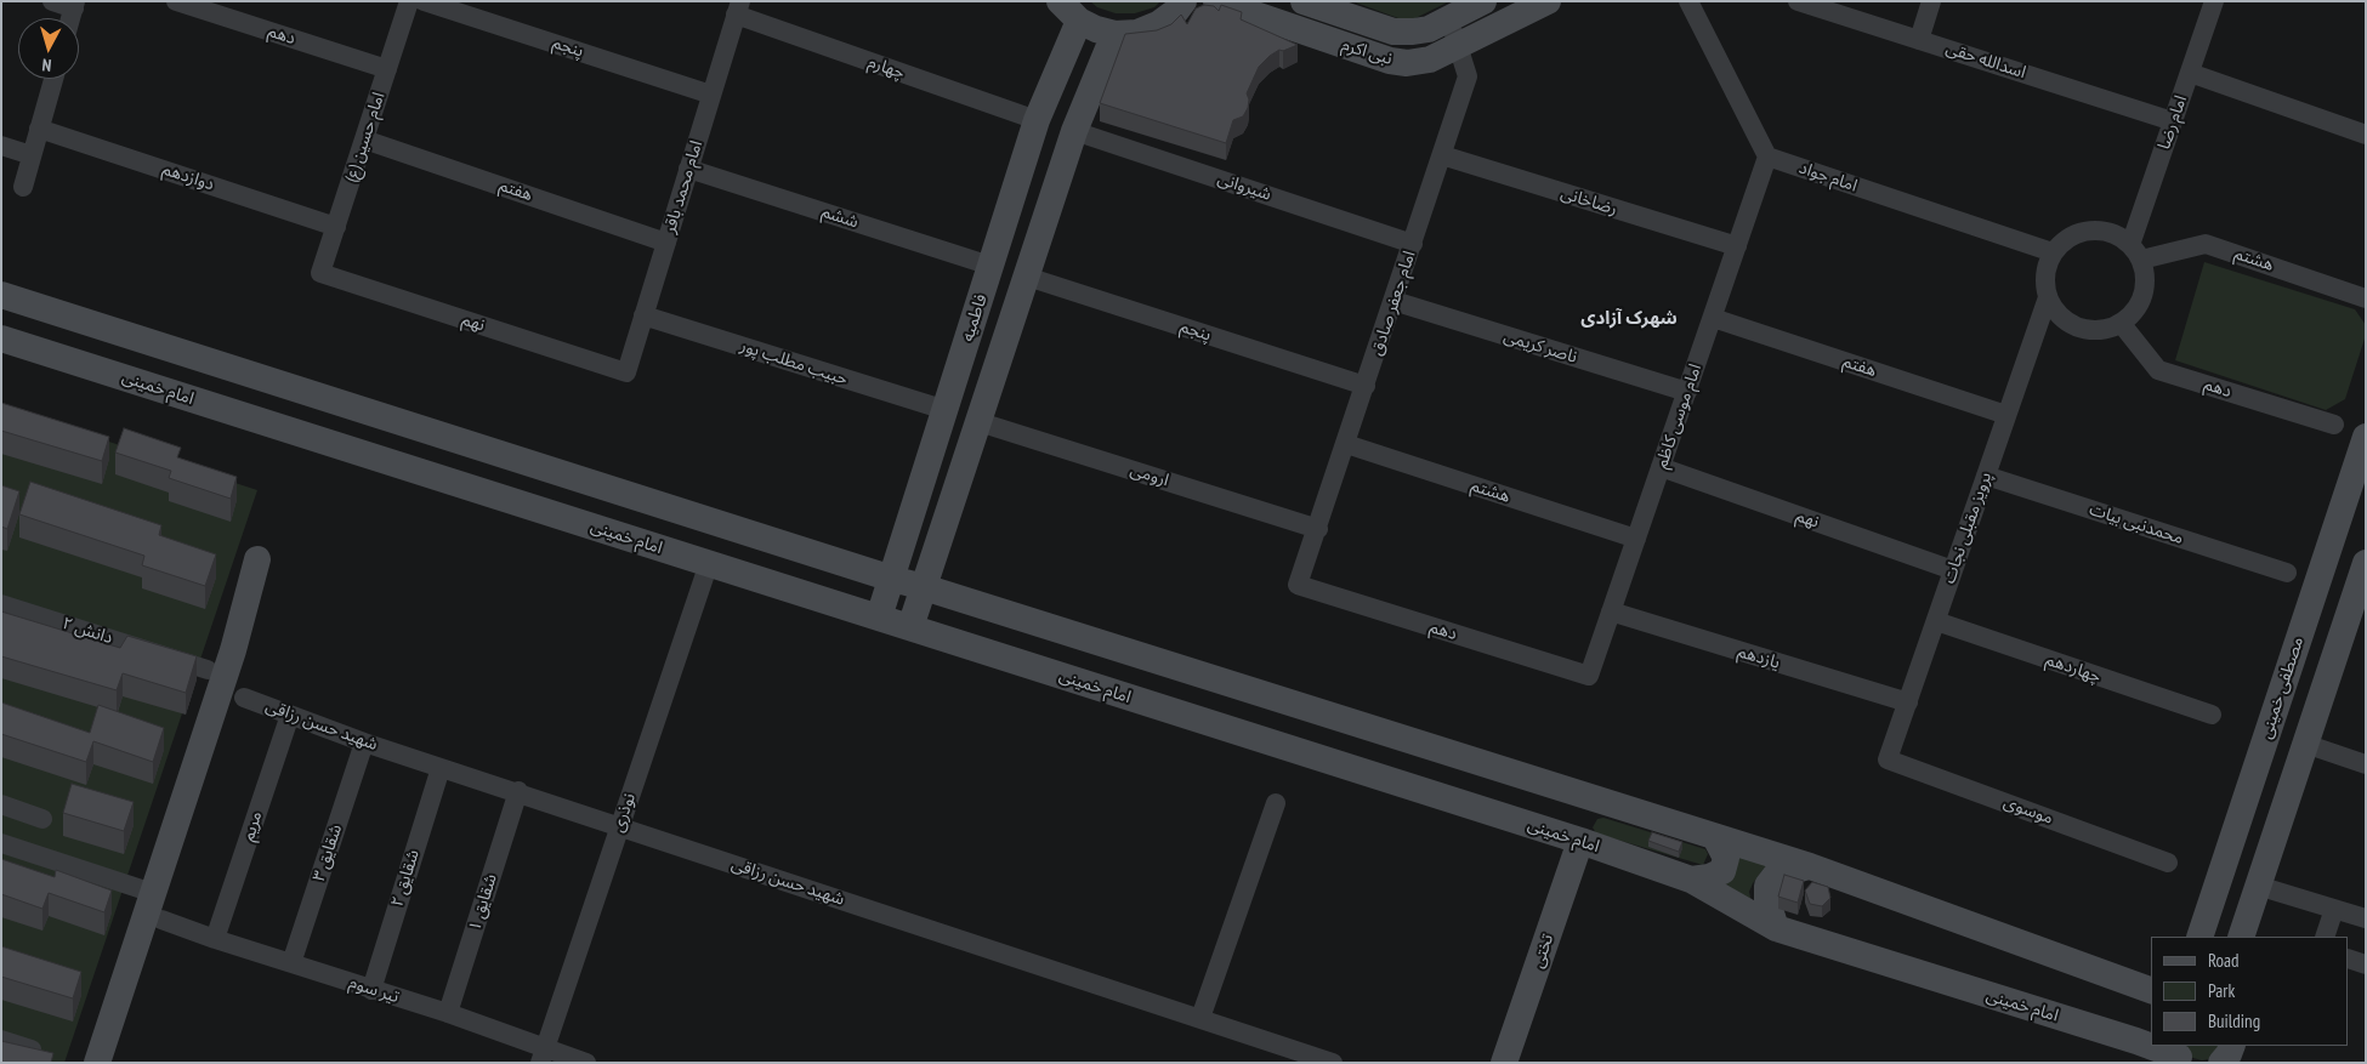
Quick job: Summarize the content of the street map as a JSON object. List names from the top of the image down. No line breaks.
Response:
{"streets":{"street":["دهم","پنجم","نبی اکرم","اسدالله حقی","چهارم","امام رضا","امام حسین (ع)","دوازدهم","امام جواد","امام محمد باقر","شیروانی","هفتم","رضاخانی","ششم","هشتم","امام جعفر صادق","فاطمیه","نهم","ناصر کریمی","حبیب مطلب پور","امام خمینی","امام موسی کاظم","ارومی","محمدنبی بیات","پرویز مقبلی نجات","دانش ۲","یازدهم","چهاردهم","مصطفی خمینی","شهید حسن رزاقی","موسوی","نوذری","مریم","شقایق ۳","شقایق ۲","شقایق ۱","تختی","تیر سوم"]},"crossings":[["دهم","امام رضا"],["دهم","امام حسین (ع)"],["دهم","امام جواد"],["دهم","هشتم"],["دهم","امام جعفر صادق"],["دهم","امام موسی کاظم"],["دهم","پرویز مقبلی نجات"],["پنجم","امام محمد باقر"],["پنجم","امام جعفر صادق"],["نبی اکرم","امام جعفر صادق"],["اسدالله حقی","امام رضا"],["چهارم","امام محمد باقر"],["چهارم","فاطمیه"],["امام رضا","امام جواد"],["امام رضا","هشتم"],["امام رضا","پرویز مقبلی نجات"],["امام حسین (ع)","دوازدهم"],["امام حسین (ع)","هفتم"],["امام حسین (ع)","نهم"],["امام جواد","هشتم"],["امام جواد","امام موسی کاظم"],["امام جواد","پرویز مقبلی نجات"],["امام محمد باقر","هفتم"],["امام محمد باقر","ششم"],["امام محمد باقر","نهم"],["امام محمد باقر","حبیب مطلب پور"],["شیروانی","امام جعفر صادق"],["هفتم","امام موسی کاظم"],["هفتم","پرویز مقبلی نجات"],["رضاخانی","امام جعفر صادق"],["رضاخانی","امام موسی کاظم"],["ششم","فاطمیه"],["هشتم","امام جعفر صادق"],["هشتم","امام موسی کاظم"],["هشتم","پرویز مقبلی نجات"],["امام جعفر صادق","ناصر کریمی"],["امام جعفر صادق","ارومی"],["فاطمیه","حبیب مطلب پور"],["فاطمیه","امام خمینی"],["نهم","امام موسی کاظم"],["نهم","پرویز مقبلی نجات"],["ناصر کریمی","امام موسی کاظم"],["امام خمینی","نوذری"],["امام خمینی","تختی"],["امام موسی کاظم","یازدهم"],["محمدنبی بیات","پرویز مقبلی نجات"],["پرویز مقبلی نجات","یازدهم"],["پرویز مقبلی نجات","چهاردهم"],["پرویز مقبلی نجات","موسوی"],["شهید حسن رزاقی","نوذری"],["شهید حسن رزاقی","مریم"],["شهید حسن رزاقی","شقایق ۳"],["شهید حسن رزاقی","شقایق ۲"],["شهید حسن رزاقی","شقایق ۱"],["نوذری","تیر سوم"],["مریم","تیر سوم"],["شقایق ۳","تیر سوم"],["شقایق ۲","تیر سوم"],["شقایق ۱","تیر سوم"]],"districts":["شهرک آزادی"],"legend":["Road","Park","Building"],"north":"bottom"}
